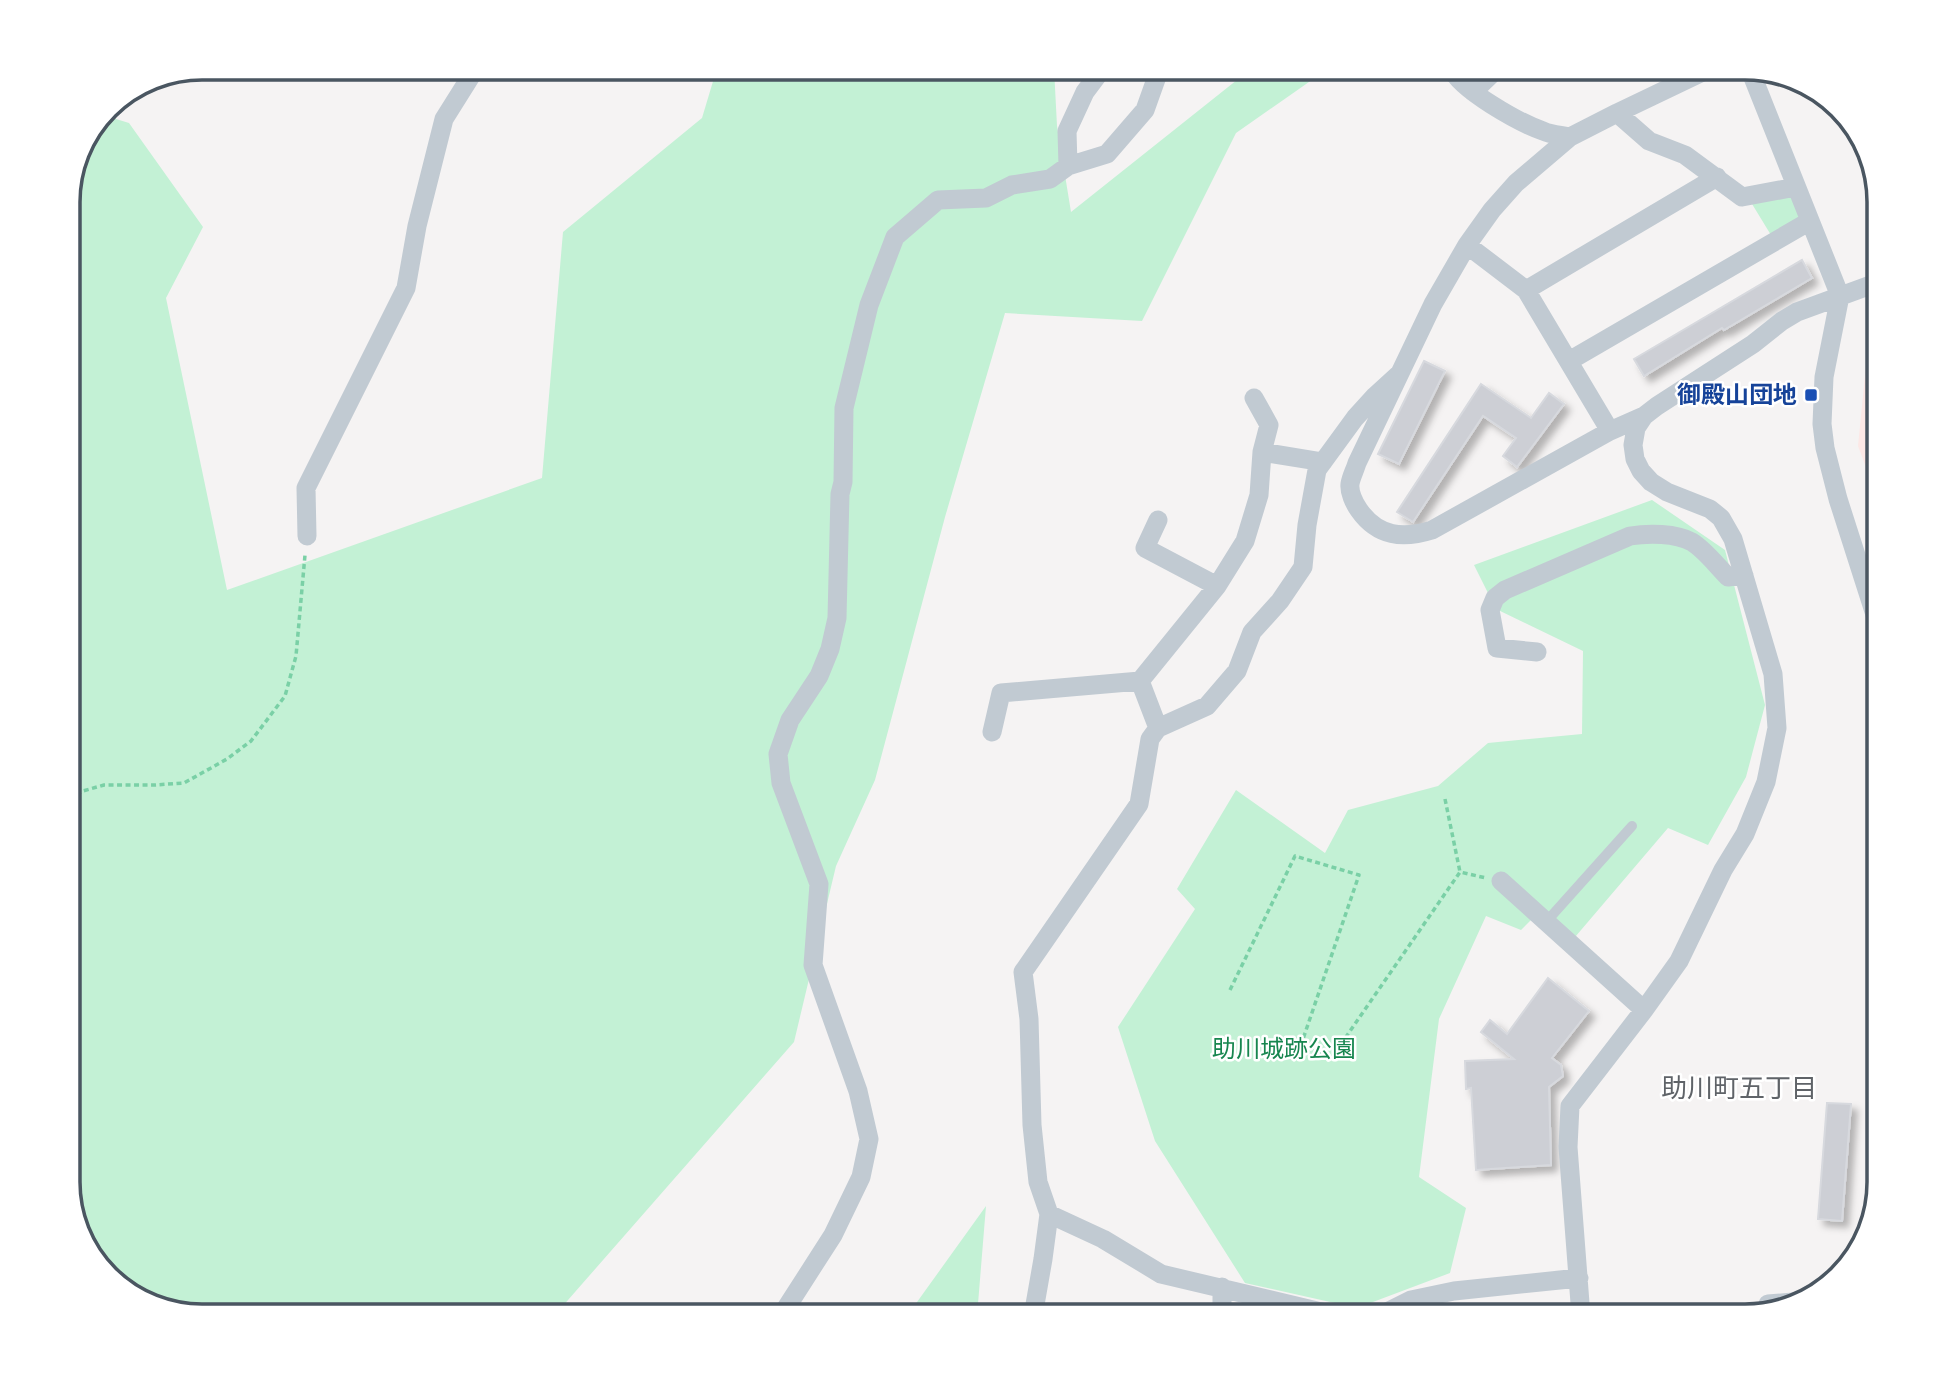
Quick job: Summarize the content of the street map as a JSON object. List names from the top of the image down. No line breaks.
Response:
{"districts":["助川町五丁目"],"parks":["助川城跡公園"],"places":{"transit":["御殿山団地"]}}
